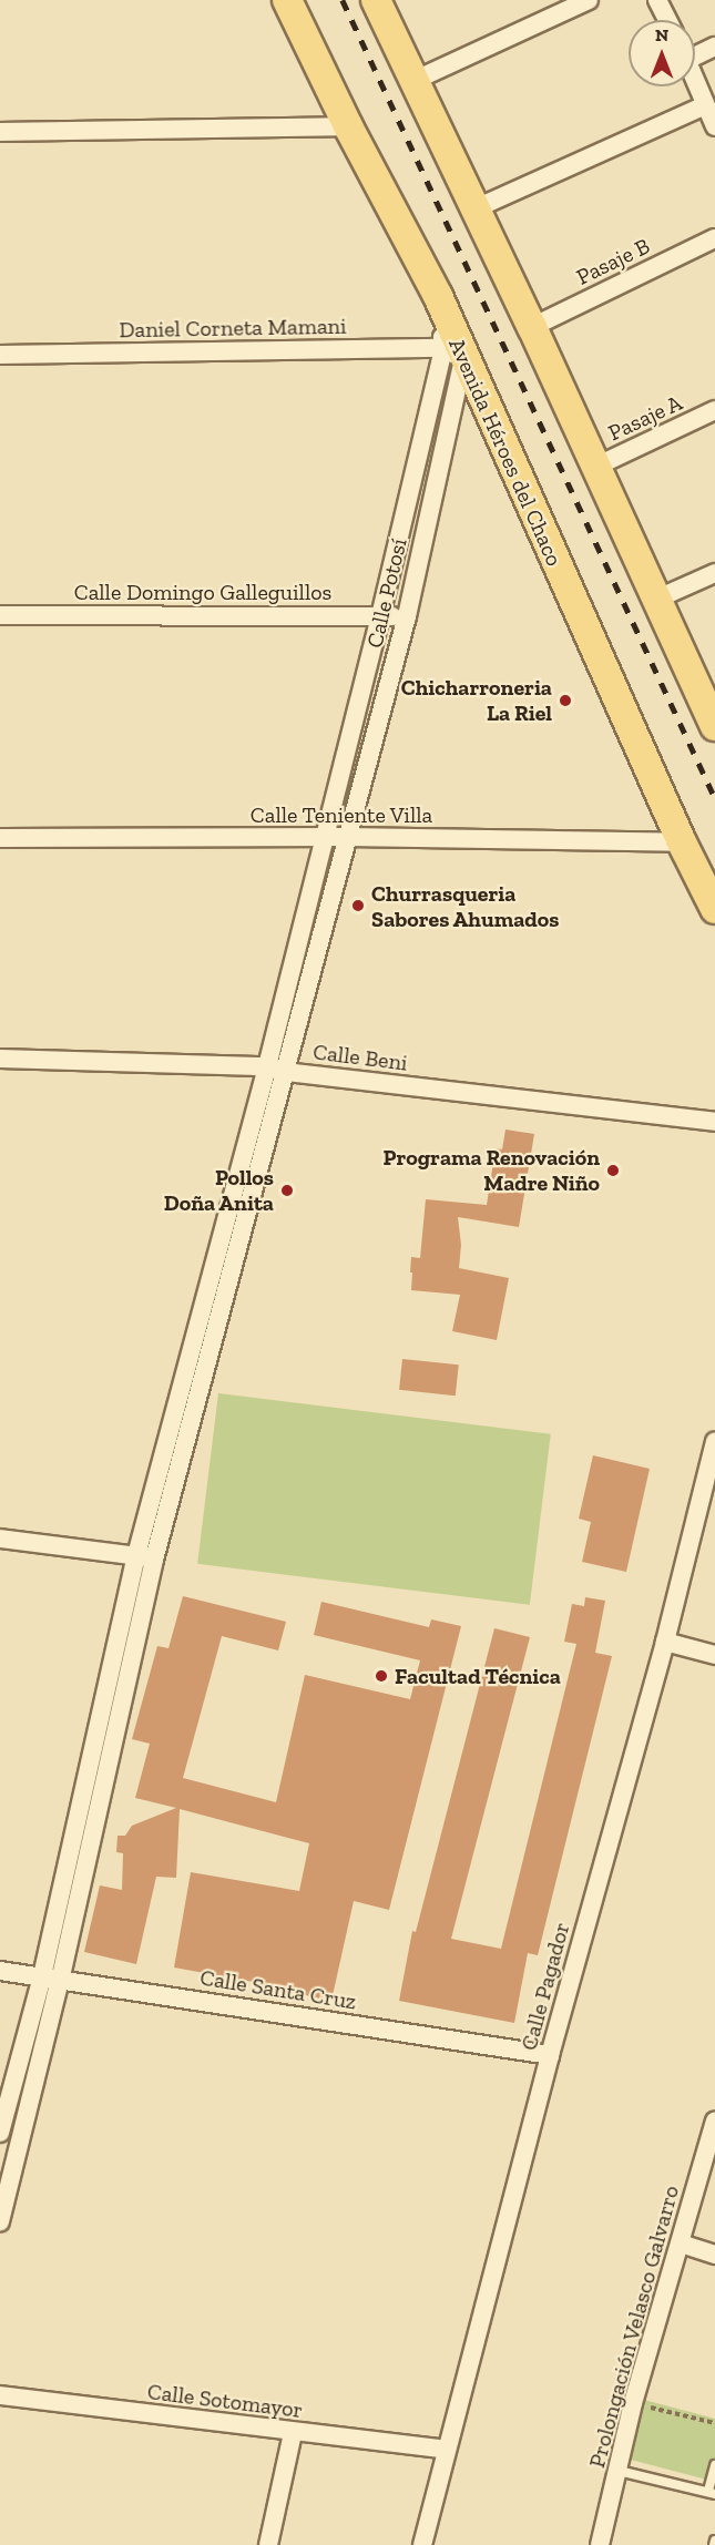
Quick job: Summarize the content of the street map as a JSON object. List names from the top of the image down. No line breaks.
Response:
{"streets":{"main road":["Avenida Héroes del Chaco"],"street":["Pasaje B","Daniel Corneta Mamani","Pasaje A","Calle Domingo Galleguillos","Calle Potosí","Calle Teniente Villa","Calle Beni","Calle Pagador","Calle Santa Cruz","Prolongación Velasco Galvarro","Calle Sotomayor"]},"crossings":[["Daniel Corneta Mamani","Avenida Héroes del Chaco"],["Daniel Corneta Mamani","Calle Potosí"],["Avenida Héroes del Chaco","Calle Potosí"],["Avenida Héroes del Chaco","Calle Teniente Villa"],["Calle Domingo Galleguillos","Calle Potosí"],["Calle Potosí","Calle Teniente Villa"],["Calle Potosí","Calle Beni"],["Calle Pagador","Calle Santa Cruz"],["Calle Pagador","Calle Sotomayor"]],"places":["Chicharroneria La Riel","Churrasqueria Sabores Ahumados","Programa Renovación Madre Niño","Pollos Doña Anita","Facultad Técnica"],"north":"top"}
